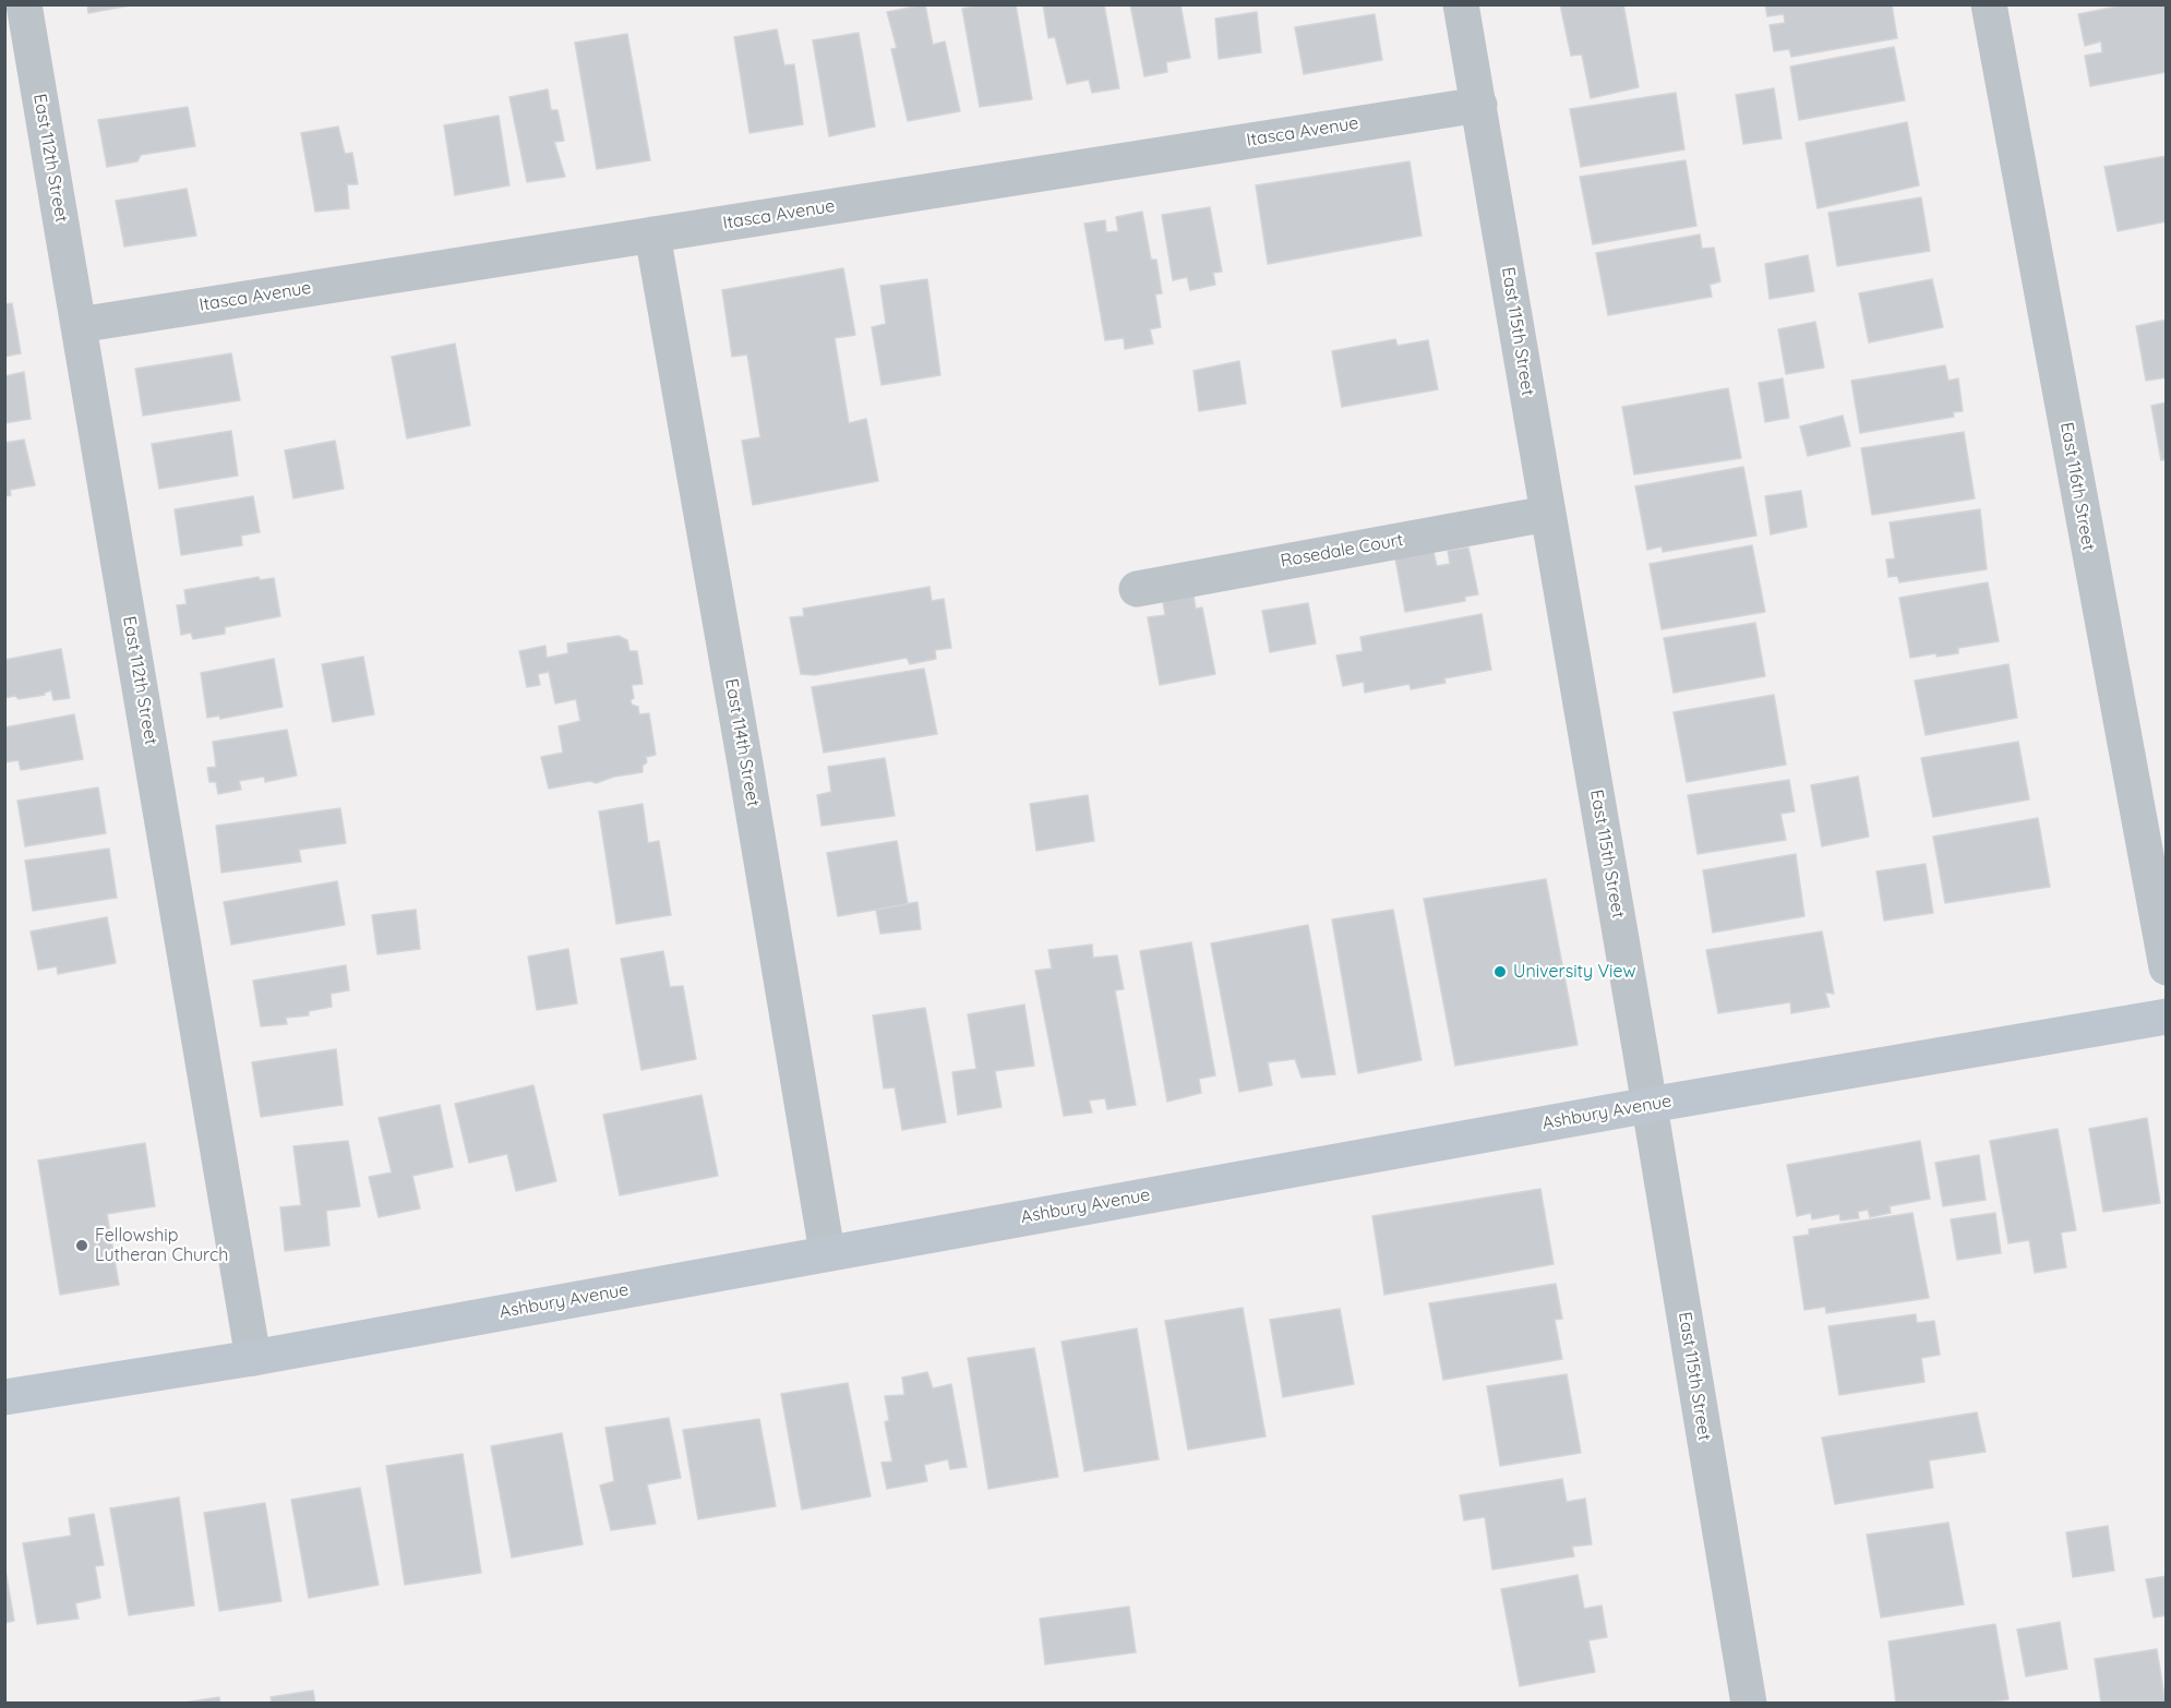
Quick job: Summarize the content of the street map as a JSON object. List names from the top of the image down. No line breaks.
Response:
{"streets":{"street":["Itasca Avenue","East 112th Street","East 115th Street","East 116th Street","Rosedale Court","East 114th Street","Ashbury Avenue"]},"crossings":[["Itasca Avenue","East 112th Street"],["Itasca Avenue","East 115th Street"],["Itasca Avenue","East 114th Street"],["East 112th Street","Ashbury Avenue"],["East 115th Street","Rosedale Court"],["East 115th Street","Ashbury Avenue"],["East 114th Street","Ashbury Avenue"]],"places":["University View","Fellowship Lutheran Church"]}
